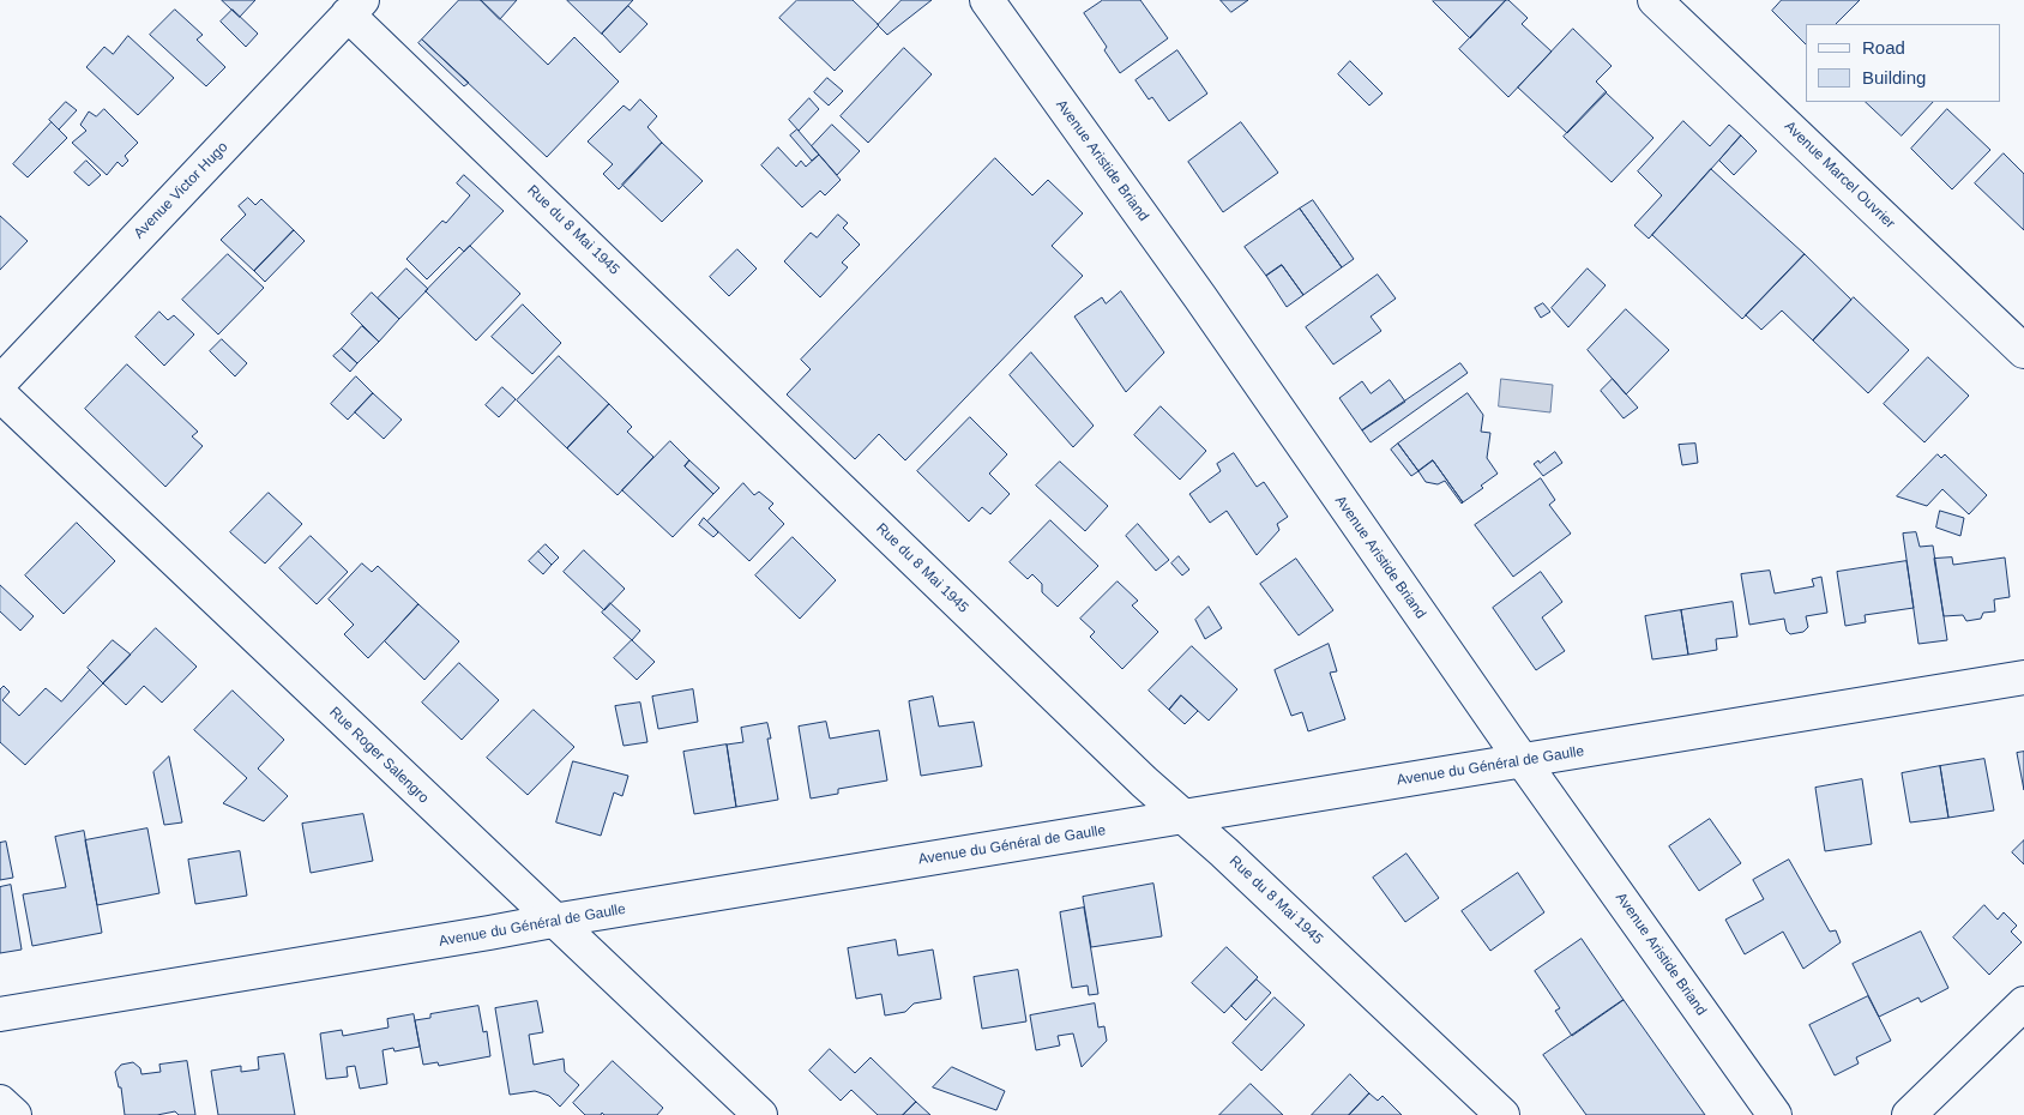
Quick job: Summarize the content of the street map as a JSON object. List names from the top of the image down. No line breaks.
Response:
{"streets":{"street":["Avenue Aristide Briand","Avenue Marcel Ouvrier","Avenue Victor Hugo","Rue du 8 Mai 1945","Rue Roger Salengro","Avenue du Général de Gaulle"]},"crossings":[["Avenue Aristide Briand","Avenue du Général de Gaulle"],["Avenue Victor Hugo","Rue du 8 Mai 1945"],["Rue du 8 Mai 1945","Avenue du Général de Gaulle"],["Rue Roger Salengro","Avenue du Général de Gaulle"]],"legend":["Road","Building"]}
